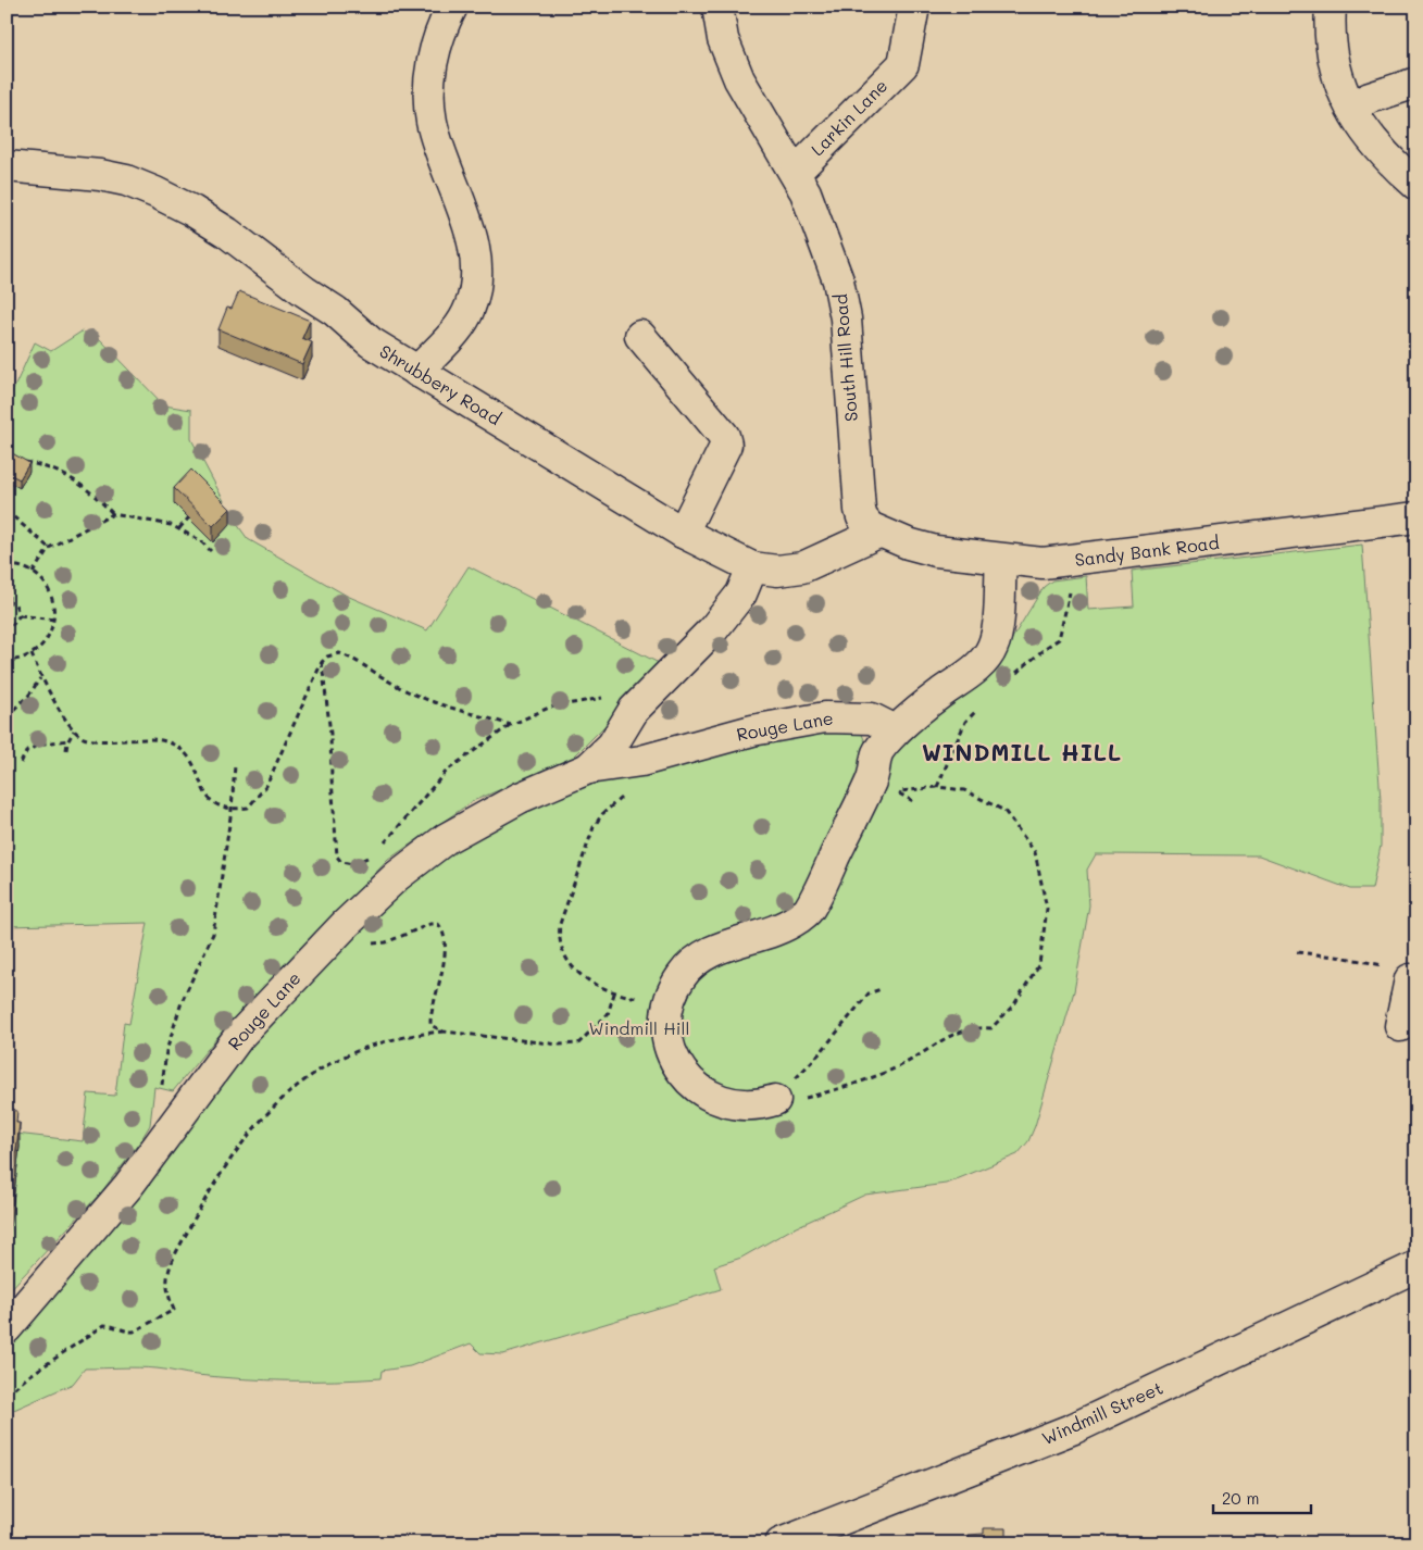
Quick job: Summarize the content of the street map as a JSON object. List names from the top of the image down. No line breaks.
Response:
{"streets":{"street":["Larkin Lane","South Hill Road","Shrubbery Road","Sandy Bank Road","Rouge Lane","Windmill Street"]},"crossings":[["Larkin Lane","South Hill Road"],["South Hill Road","Shrubbery Road"],["South Hill Road","Sandy Bank Road"],["Shrubbery Road","Sandy Bank Road"],["Shrubbery Road","Rouge Lane"]],"districts":["WINDMILL HILL"],"parks":["Windmill Hill"],"scale_bar":"20 m"}
